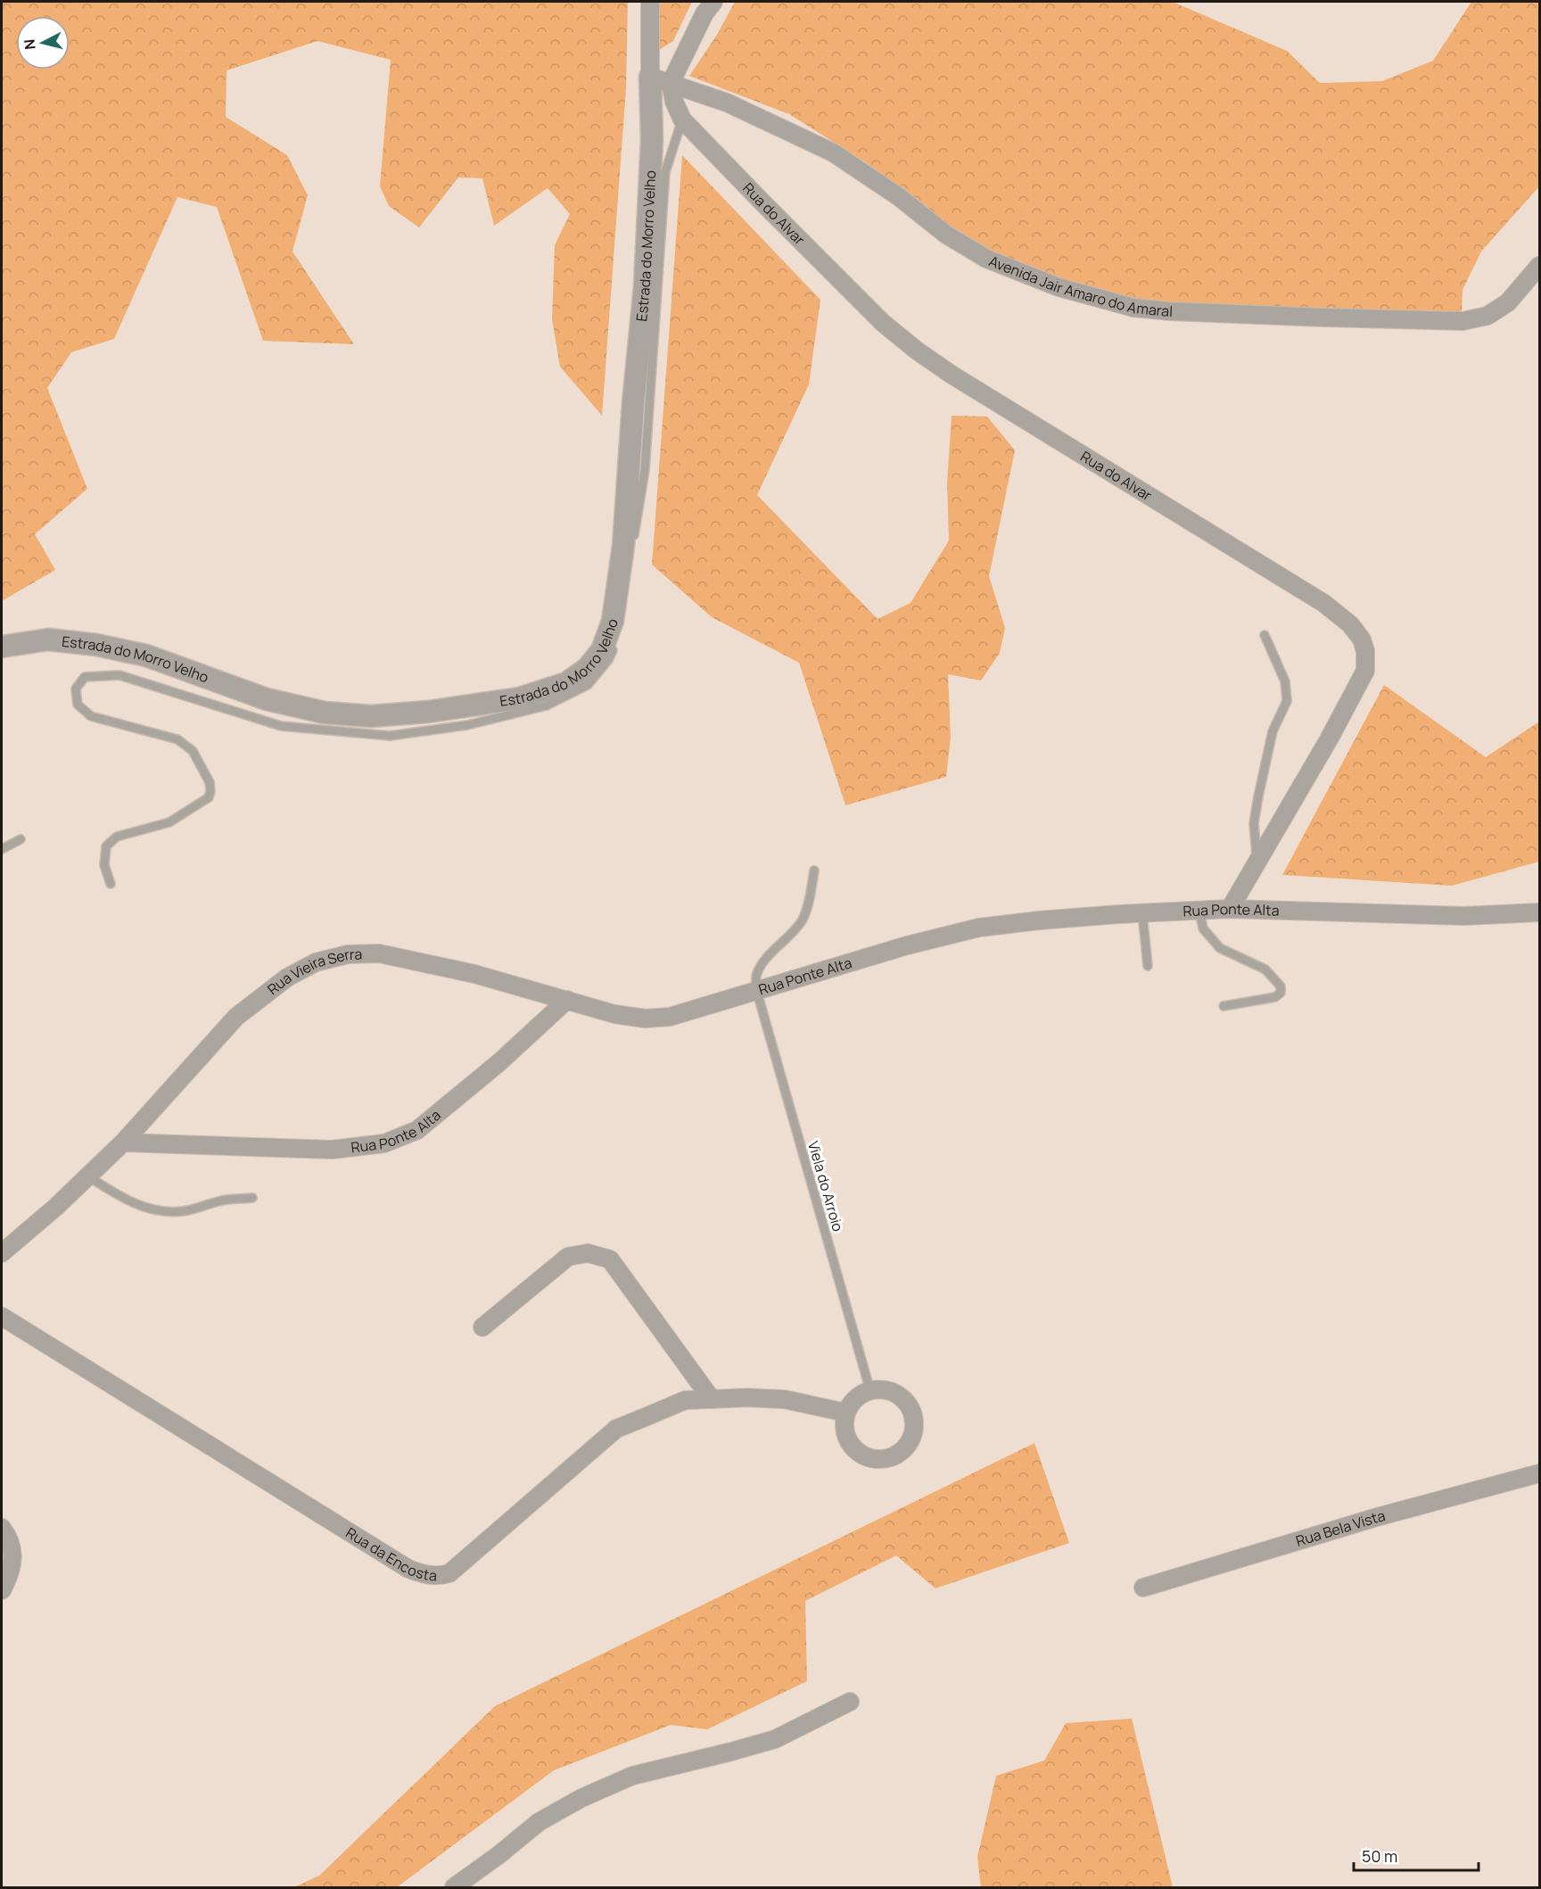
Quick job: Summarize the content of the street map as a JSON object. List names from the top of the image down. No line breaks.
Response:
{"streets":{"street":["Rua do Alvar","Estrada do Morro Velho","Avenida Jair Amaro do Amaral","Rua Ponte Alta","Rua Vieira Serra","Rua Bela Vista","Rua da Encosta"],"lane":["Viela do Arroio"]},"crossings":[["Rua do Alvar","Avenida Jair Amaro do Amaral"],["Rua do Alvar","Rua Ponte Alta"],["Estrada do Morro Velho","Avenida Jair Amaro do Amaral"],["Rua Ponte Alta","Rua Vieira Serra"],["Rua Ponte Alta","Viela do Arroio"],["Viela do Arroio","Rua da Encosta"]],"scale_bar":"50 m","north":"left"}
